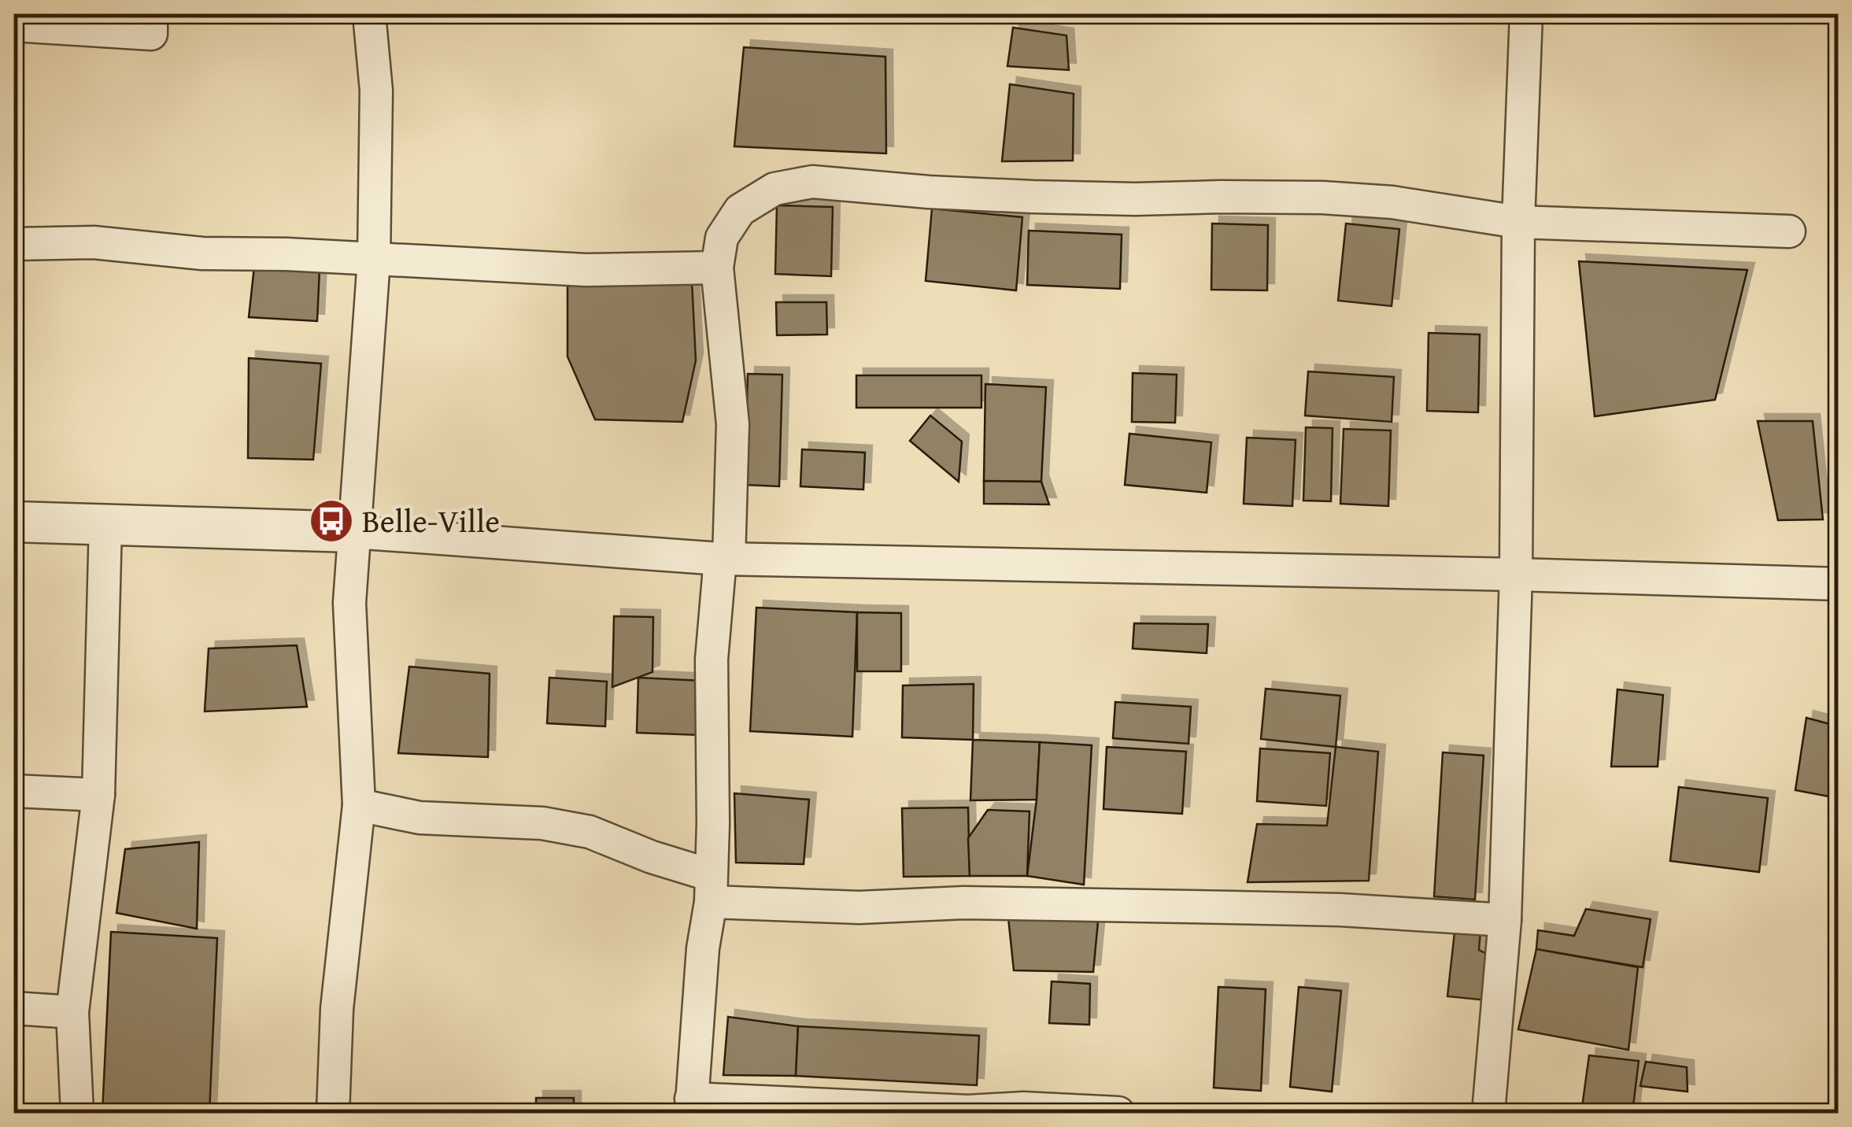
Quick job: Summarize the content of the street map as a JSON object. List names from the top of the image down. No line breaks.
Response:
{"places":{"bus stop":["Belle-Ville"]}}
